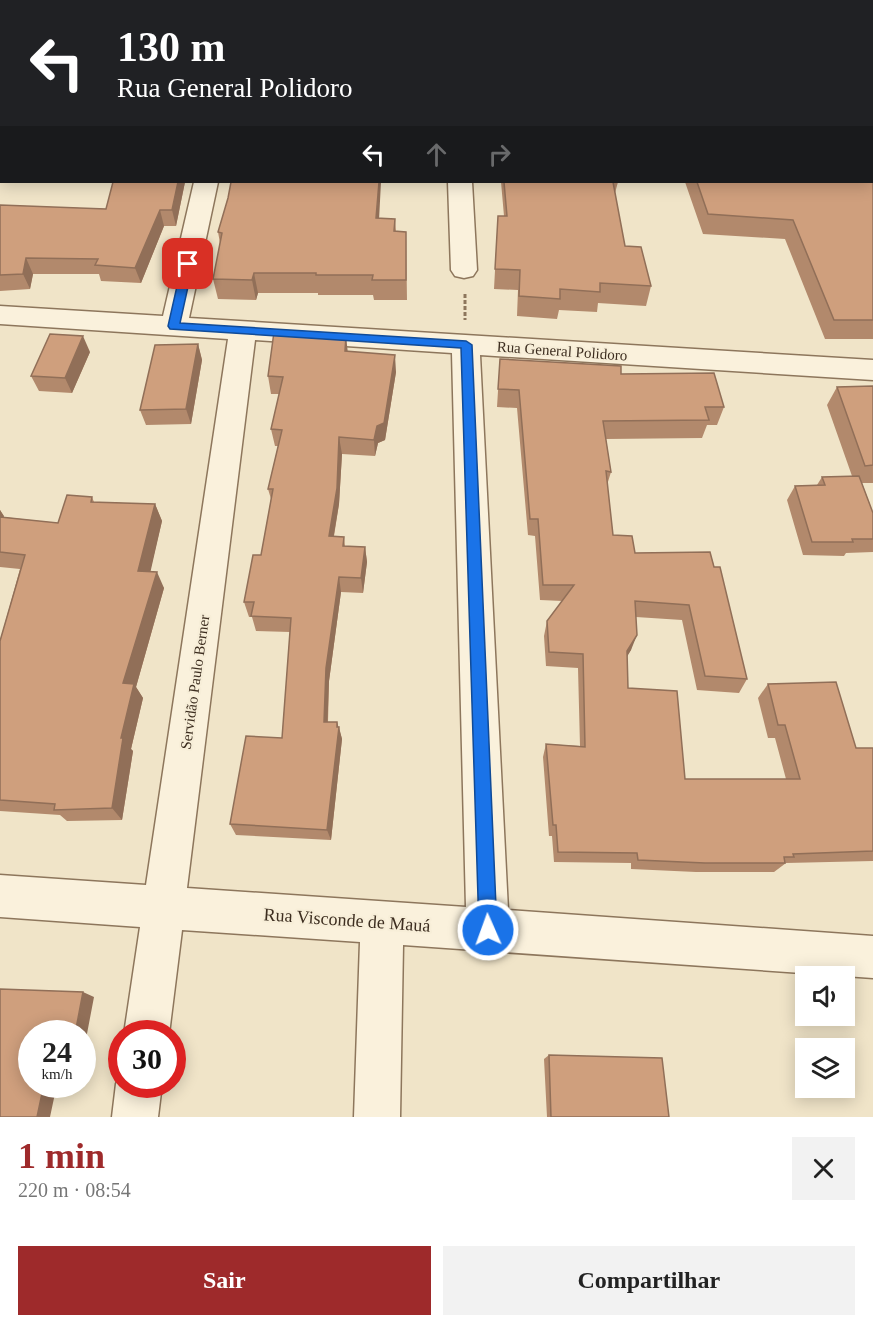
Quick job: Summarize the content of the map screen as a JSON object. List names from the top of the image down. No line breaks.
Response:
{"streets":{"street":["Rua General Polidoro","Servidão Paulo Berner","Rua Visconde de Mauá"]},"crossings":[["Rua General Polidoro","Servidão Paulo Berner"],["Servidão Paulo Berner","Rua Visconde de Mauá"]],"page":{"turn":["130 m","Rua General Polidoro"],"speed":"24 km/h","limit":"30","heading":["1 min","220 m · 08:54"],"buttons":["Sair","Compartilhar"]}}
